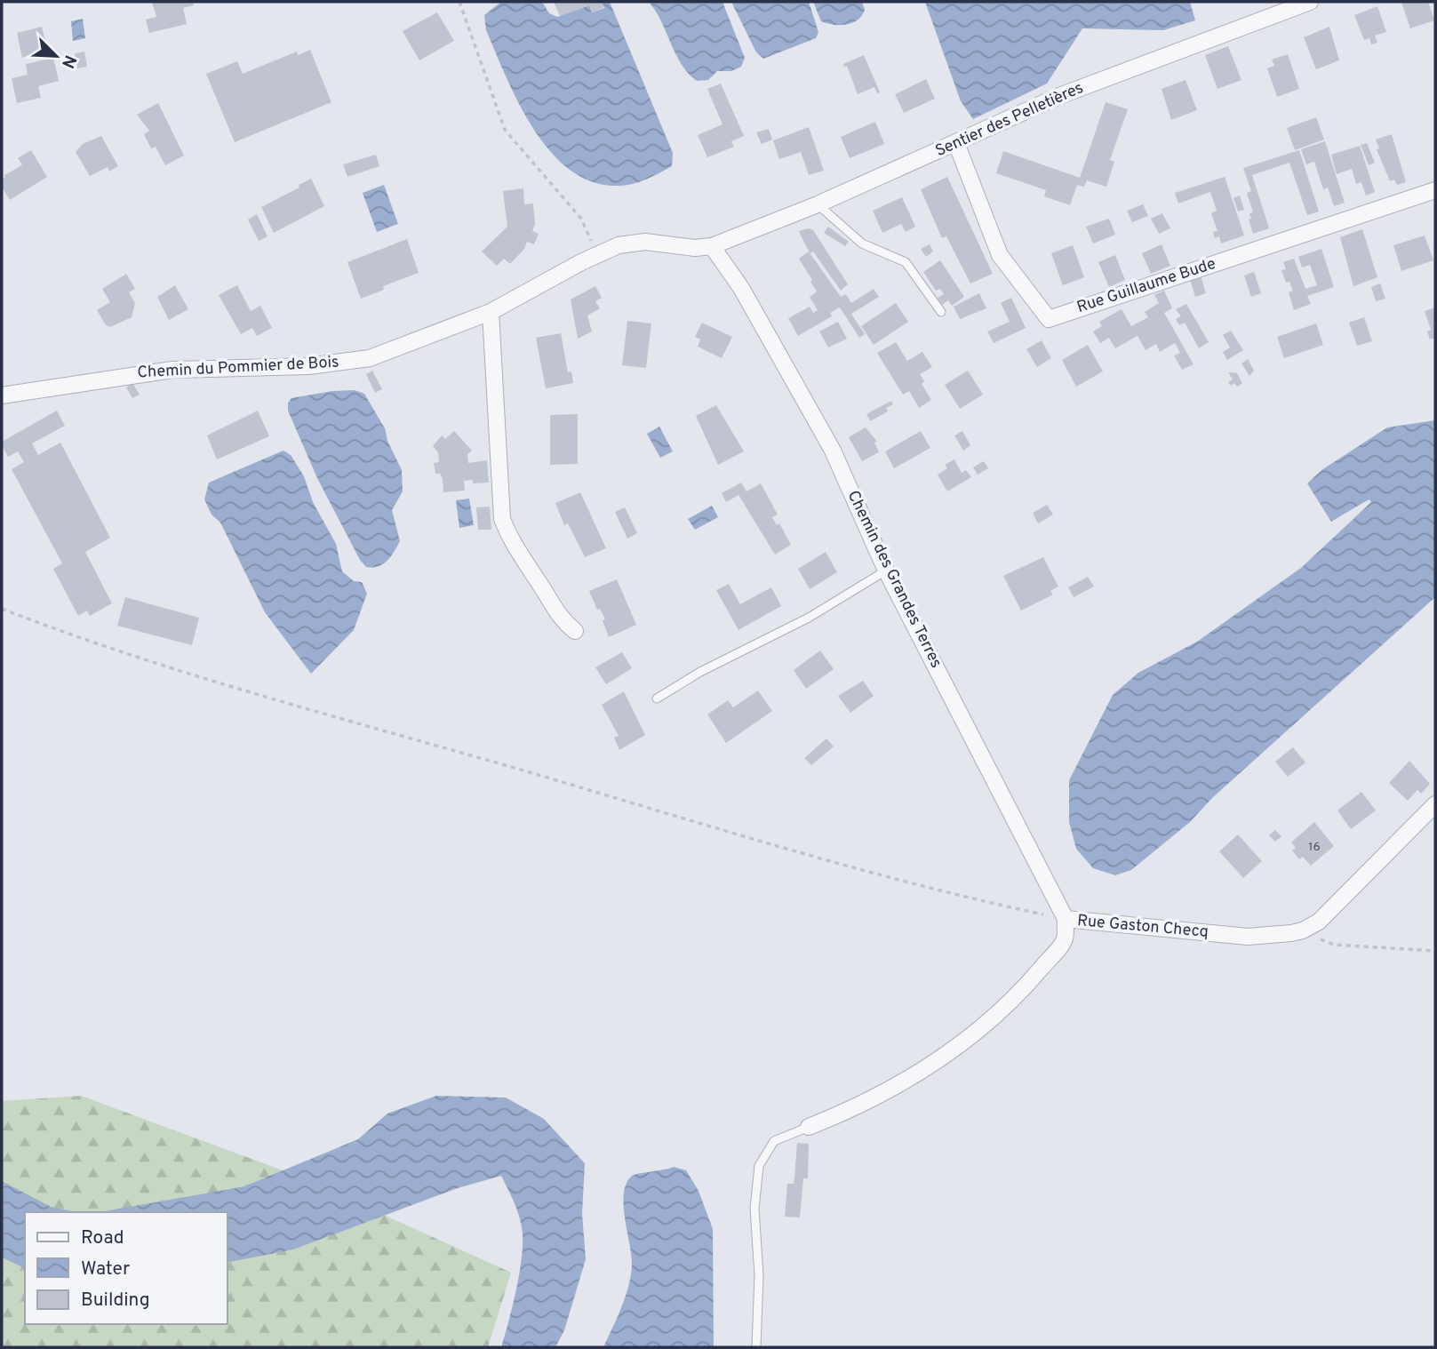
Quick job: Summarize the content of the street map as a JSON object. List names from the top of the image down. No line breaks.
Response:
{"streets":{"street":["Sentier des Pelletières","Rue Guillaume Bude","Chemin du Pommier de Bois","Chemin des Grandes Terres","Rue Gaston Checq"]},"crossings":[["Sentier des Pelletières","Rue Guillaume Bude"],["Sentier des Pelletières","Chemin du Pommier de Bois"],["Sentier des Pelletières","Chemin des Grandes Terres"],["Chemin du Pommier de Bois","Chemin des Grandes Terres"],["Chemin des Grandes Terres","Rue Gaston Checq"]],"house_numbers":["16"],"legend":["Road","Water","Building"],"north":"bottom right"}
